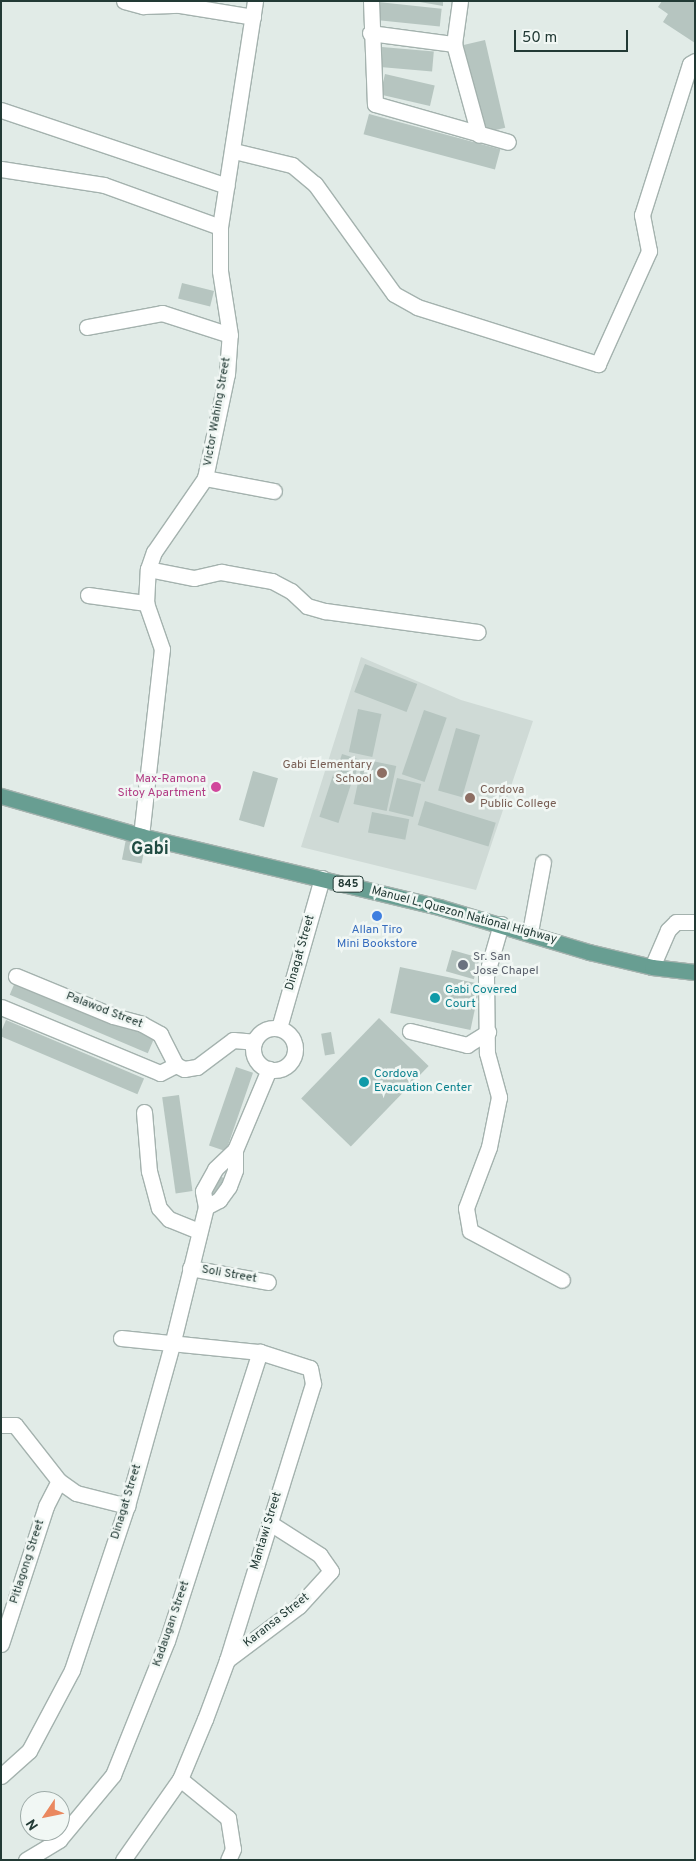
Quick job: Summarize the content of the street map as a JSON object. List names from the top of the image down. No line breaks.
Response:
{"streets":{"main road":["845","Manuel L. Quezon National Highway"],"street":["Victor Wahing Street","Dinagat Street","Palawod Street","Soli Street","Mantawi Street","Pitlagong Street","Karansa Street","Kadaugan Street"]},"crossings":[["Victor Wahing Street","Manuel L. Quezon National Highway"],["Manuel L. Quezon National Highway","Dinagat Street"],["Dinagat Street","Soli Street"],["Dinagat Street","Mantawi Street"],["Mantawi Street","Karansa Street"],["Mantawi Street","Kadaugan Street"]],"districts":["Gabi"],"places":["Gabi Elementary School","Max-Ramona Sitoy Apartment","Cordova Public College","Allan Tiro Mini Bookstore","Sr. San Jose Chapel","Gabi Covered Court","Cordova Evacuation Center"],"scale_bar":"50 m","north":"bottom left"}
